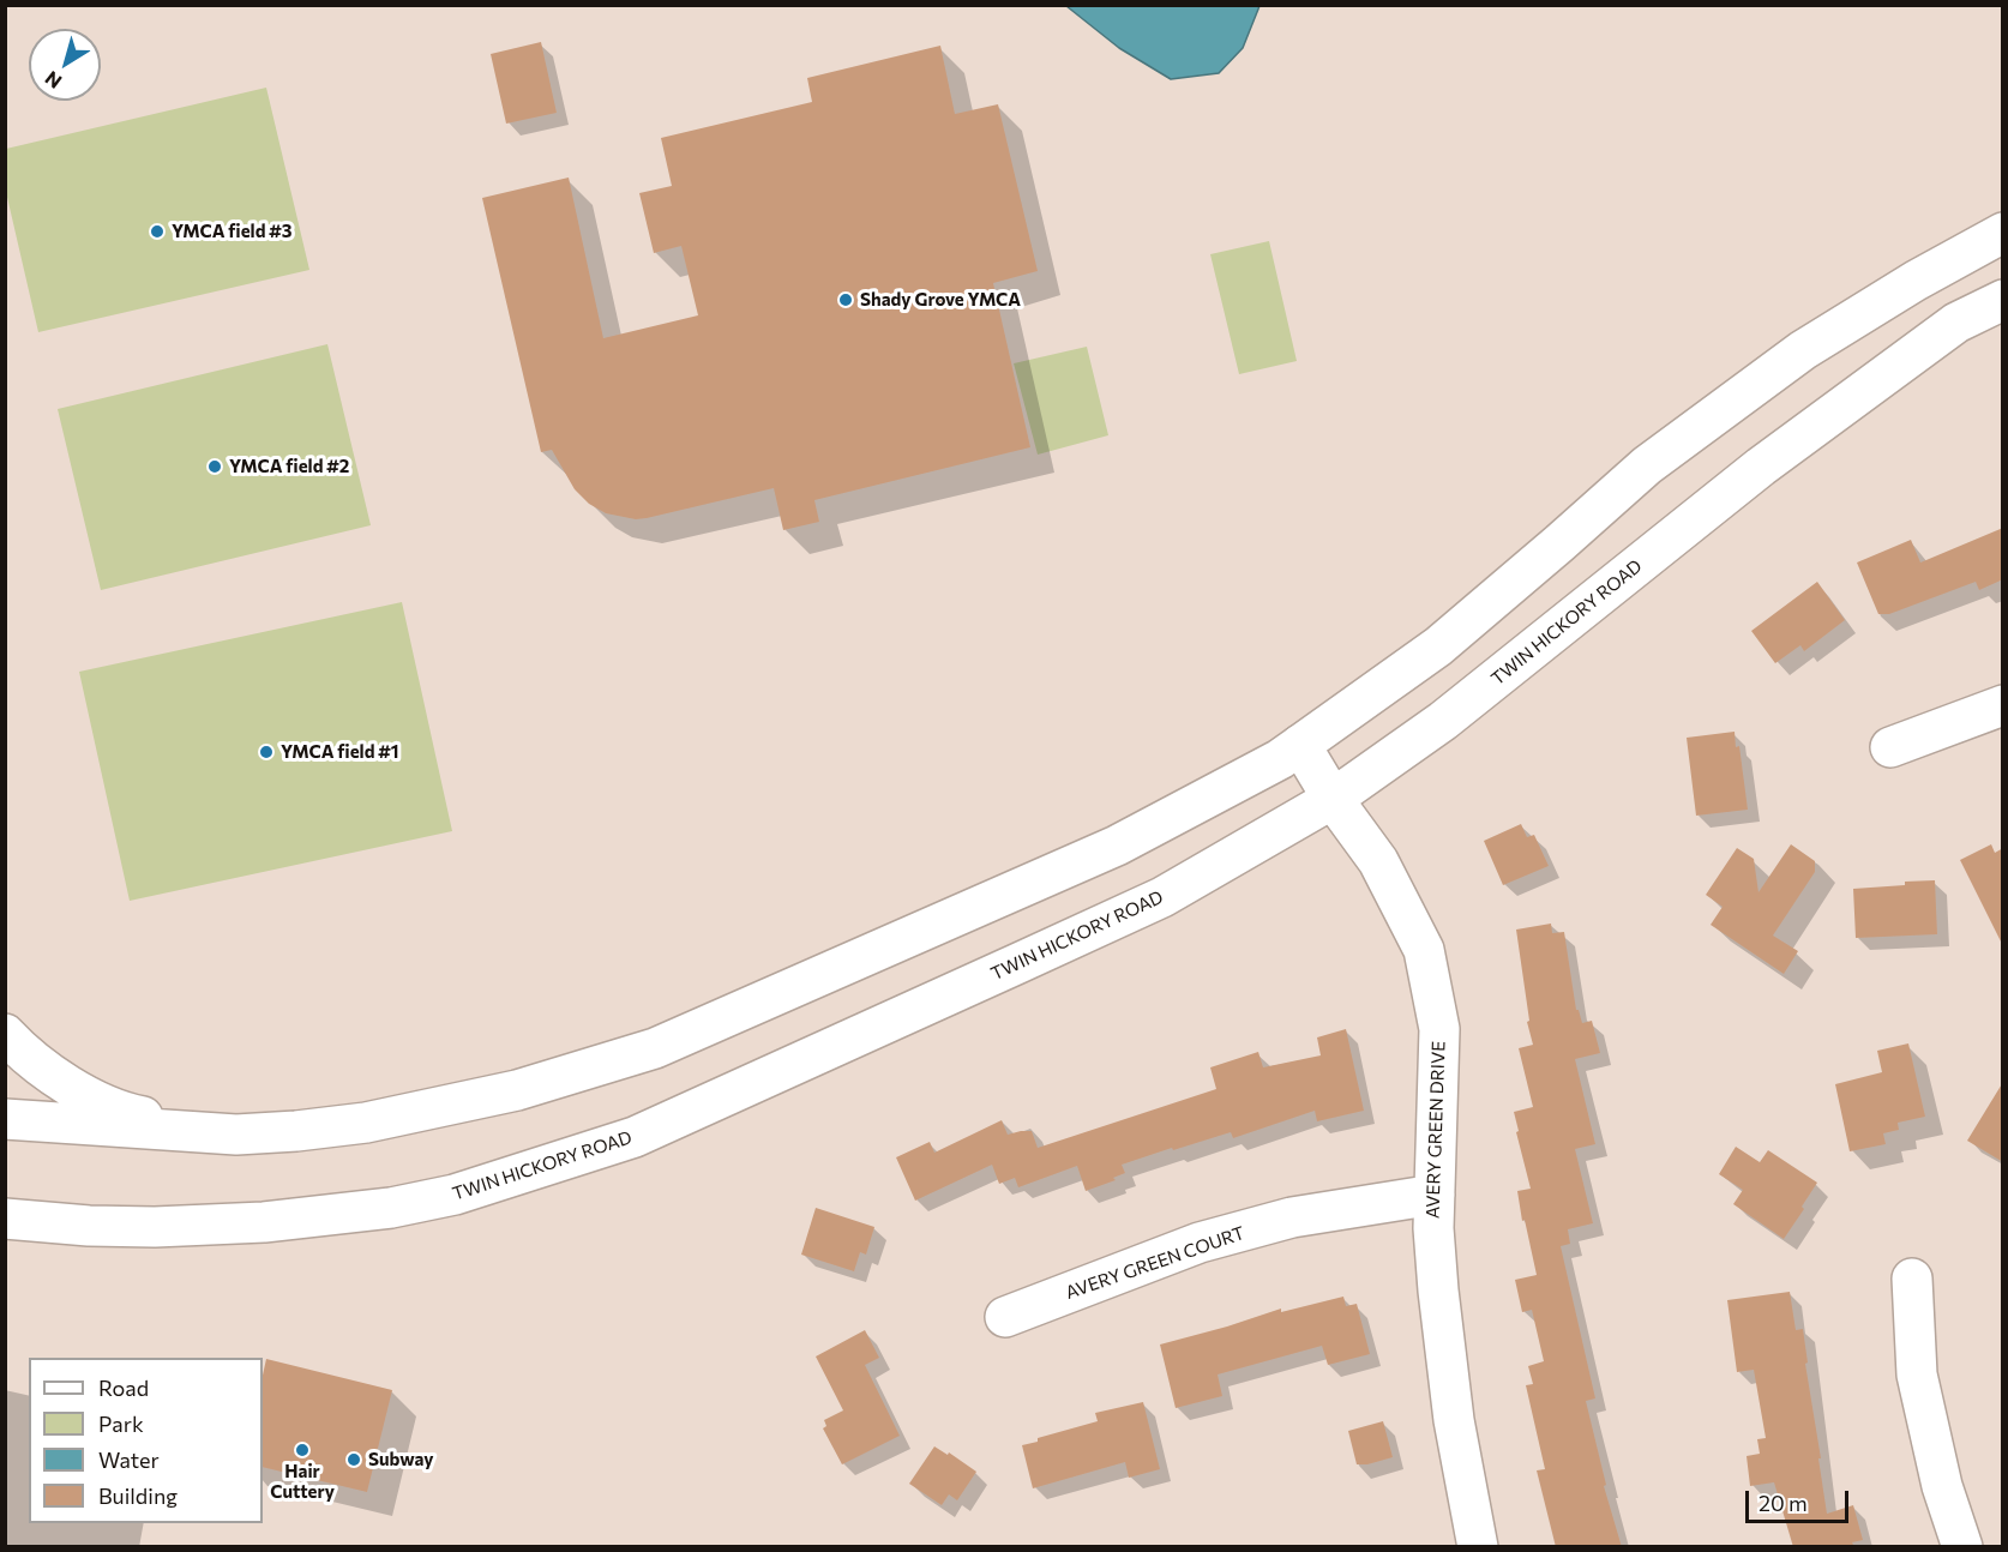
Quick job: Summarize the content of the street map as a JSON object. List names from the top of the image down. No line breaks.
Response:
{"streets":{"main road":["TWIN HICKORY ROAD","AVERY GREEN DRIVE","AVERY GREEN COURT"]},"crossings":[["TWIN HICKORY ROAD","AVERY GREEN DRIVE"],["AVERY GREEN DRIVE","AVERY GREEN COURT"]],"places":["YMCA field #3","Shady Grove YMCA","YMCA field #2","YMCA field #1","Hair Cuttery","Subway"],"legend":["Road","Park","Water","Building"],"scale_bar":"20 m","north":"bottom left"}
